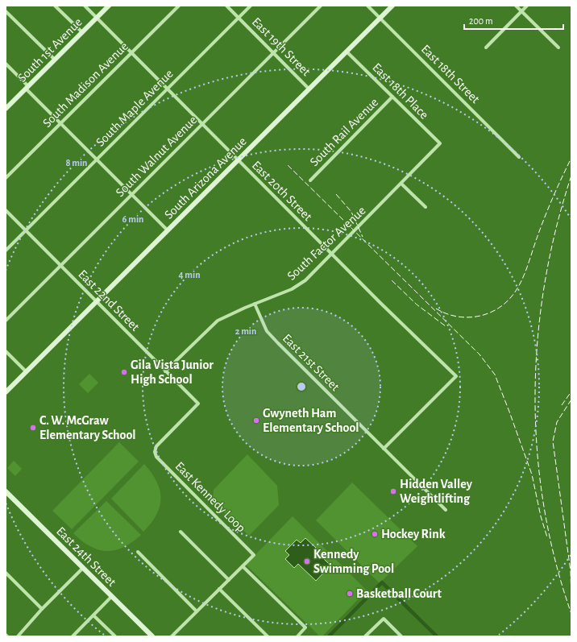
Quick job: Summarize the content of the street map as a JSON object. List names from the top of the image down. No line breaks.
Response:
{"streets":{"street":["East 19th Street","South 1st Avenue","East 18th Street","South Madison Avenue","East 18th Place","South Maple Avenue","South Rail Avenue","South Walnut Avenue","South Arizona Avenue","East 20th Street","South Factor Avenue","East 22nd Street","East 21st Street","East Kennedy Loop","East 24th Street"]},"crossings":[["East 19th Street","South Maple Avenue"],["East 19th Street","South Walnut Avenue"],["East 19th Street","South Arizona Avenue"],["South 1st Avenue","East 20th Street"],["East 18th Street","South Arizona Avenue"],["South Madison Avenue","East 20th Street"],["East 18th Place","South Rail Avenue"],["East 18th Place","South Arizona Avenue"],["East 18th Place","South Factor Avenue"],["South Maple Avenue","East 20th Street"],["South Maple Avenue","East 22nd Street"],["South Walnut Avenue","East 20th Street"],["South Walnut Avenue","East 22nd Street"],["South Arizona Avenue","East 20th Street"],["South Arizona Avenue","East 22nd Street"],["East 20th Street","South Factor Avenue"],["East 20th Street","East 21st Street"],["South Factor Avenue","East 22nd Street"],["South Factor Avenue","East 21st Street"],["East 22nd Street","East Kennedy Loop"]],"places":["Gila Vista Junior High School","Gwyneth Ham Elementary School","C. W. McGraw Elementary School","Hidden Valley Weightlifting","Hockey Rink","Kennedy Swimming Pool","Basketball Court"],"scale_bar":"200 m","rings":["8 min","6 min","4 min","2 min"]}
